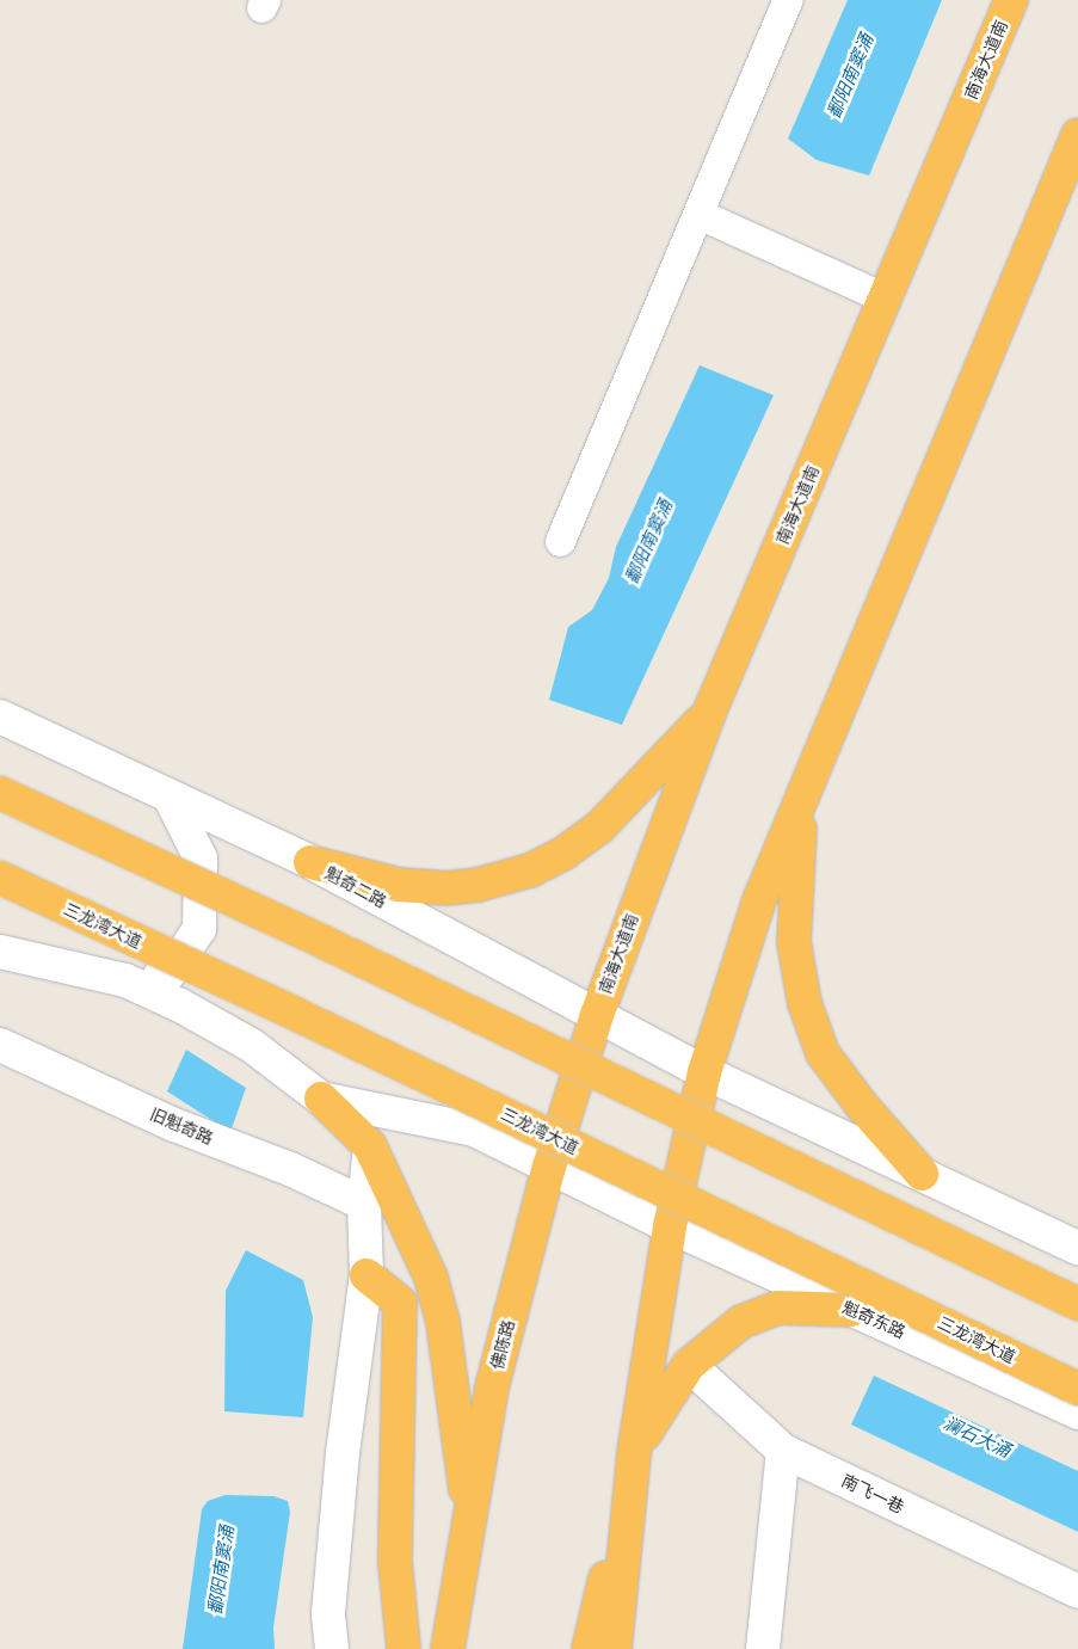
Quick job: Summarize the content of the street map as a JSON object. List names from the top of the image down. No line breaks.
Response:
{"streets":{"highway":["南海大道南","三龙湾大道","佛陈路"],"main road":["魁奇二路","旧魁奇路","魁奇东路","南飞一巷"]},"crossings":[["南海大道南","魁奇二路"],["南海大道南","魁奇东路"],["南海大道南","佛陈路"],["魁奇东路","佛陈路"]],"water":["鄱阳南窦涌","澜石大涌"]}
